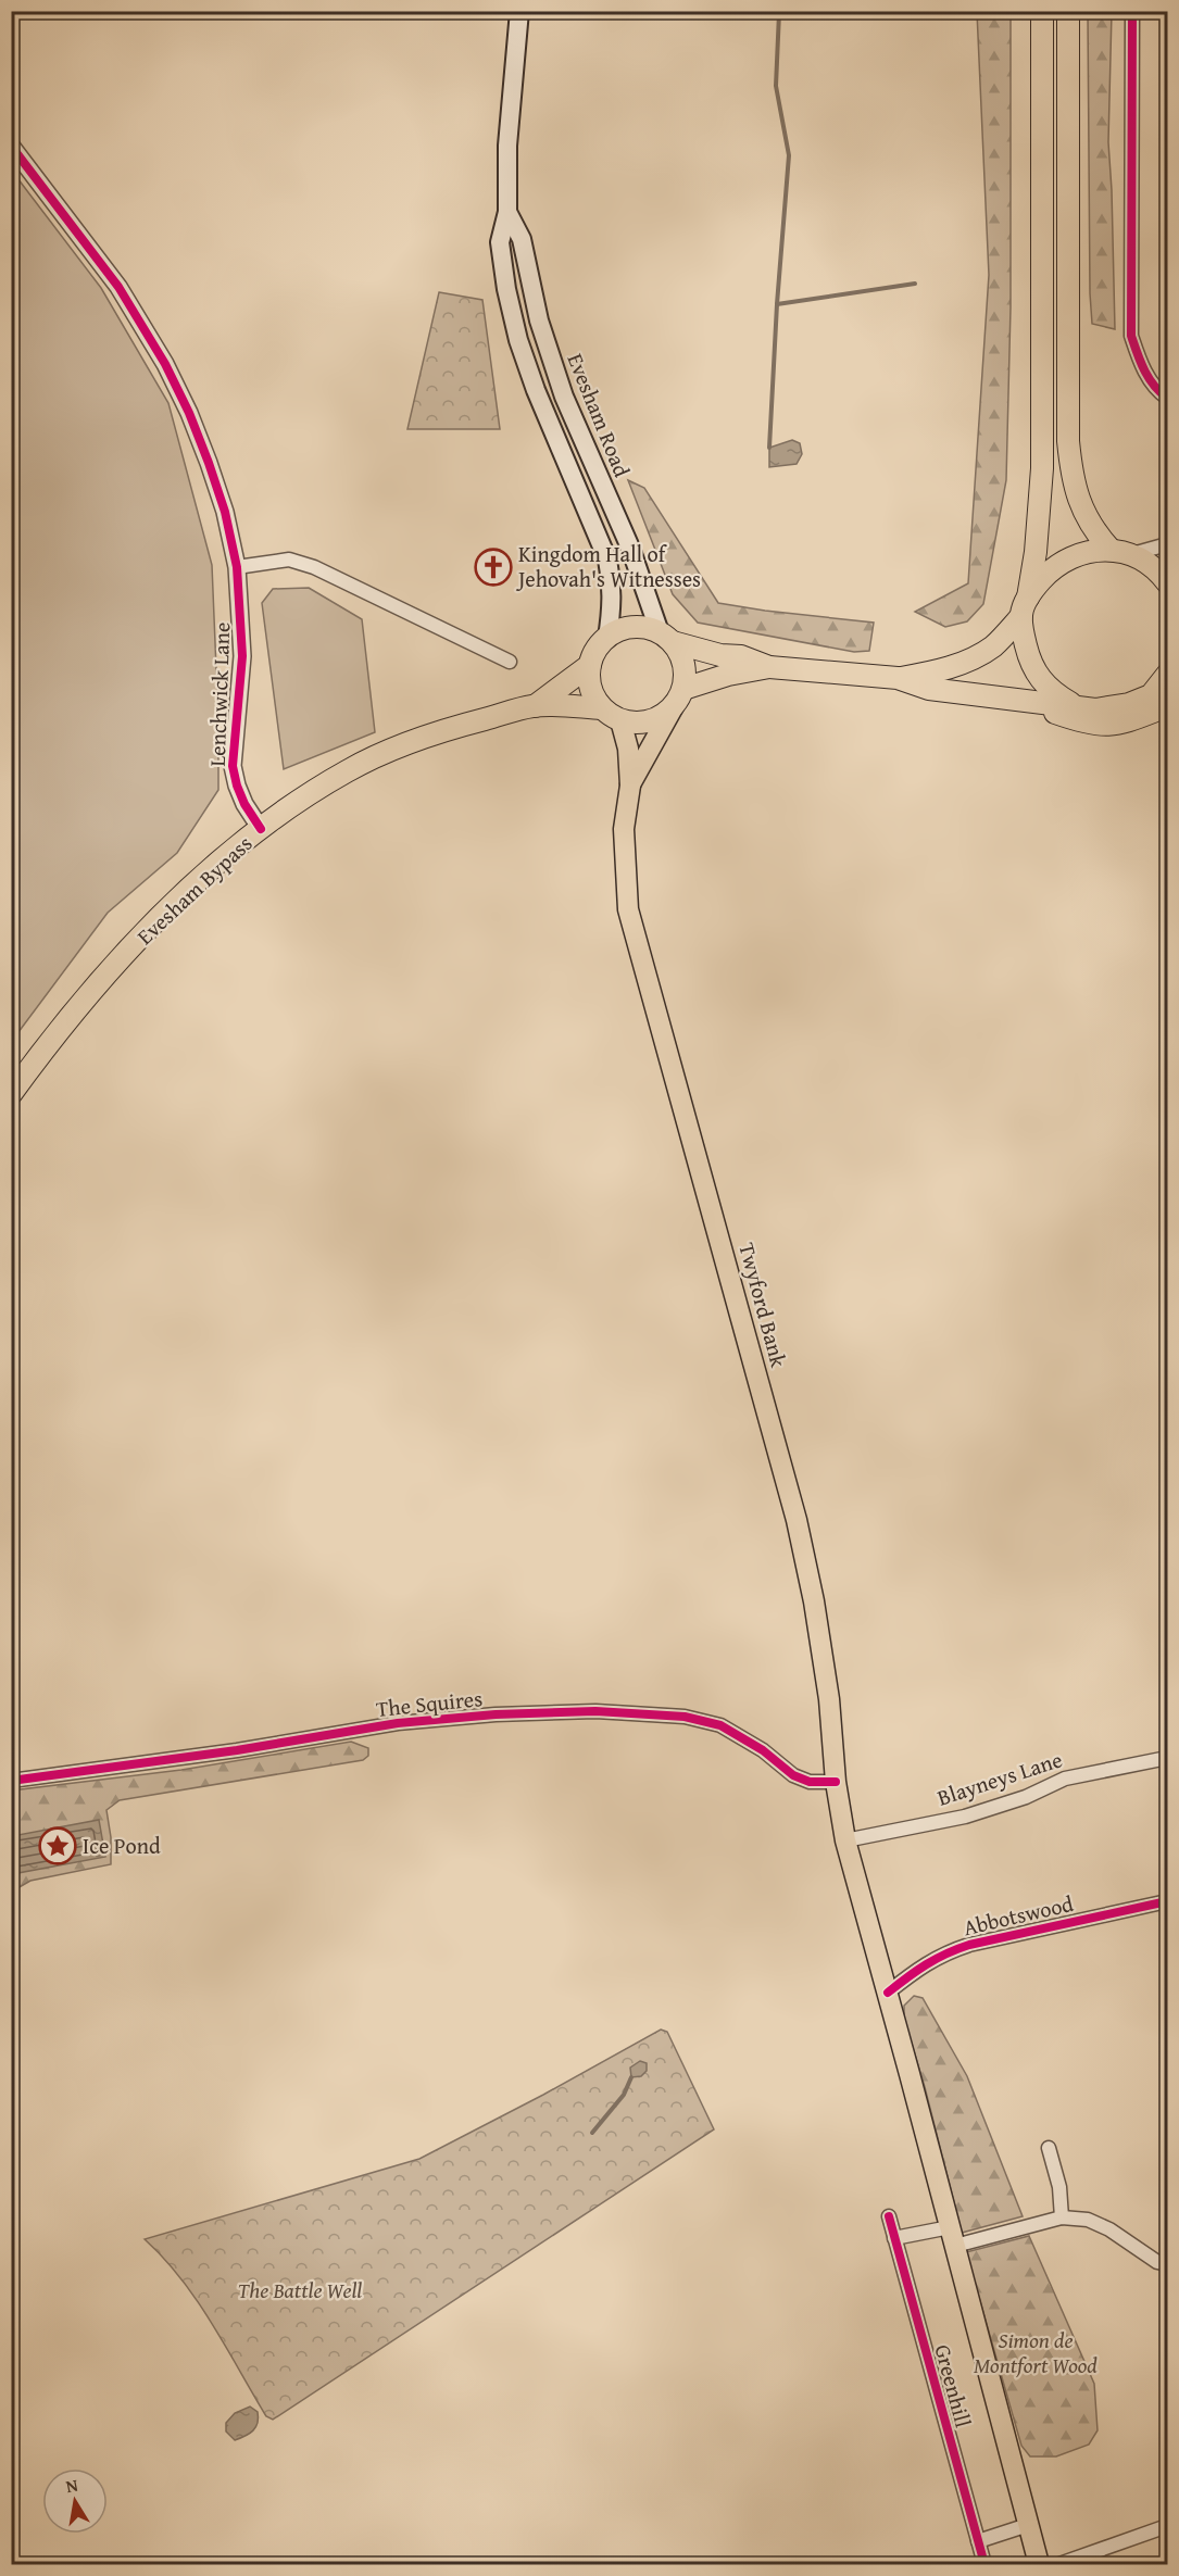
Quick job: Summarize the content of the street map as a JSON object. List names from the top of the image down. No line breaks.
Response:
{"streets":{"highway":["Evesham Bypass"],"main road":["Evesham Road","Twyford Bank","Greenhill"],"street":["Lenchwick Lane","The Squires","Blayneys Lane","Abbotswood"]},"crossings":[["Evesham Road","Evesham Bypass"],["Evesham Road","Twyford Bank"],["Lenchwick Lane","Evesham Bypass"],["Evesham Bypass","Twyford Bank"],["Twyford Bank","The Squires"],["Twyford Bank","Blayneys Lane"],["Twyford Bank","Greenhill"],["Blayneys Lane","Greenhill"],["Abbotswood","Greenhill"]],"parks":["The Battle Well","Simon de Montfort Wood"],"places":{"church":["Kingdom Hall of Jehovah's Witnesses"],"place":["Ice Pond"]},"north":"top"}
